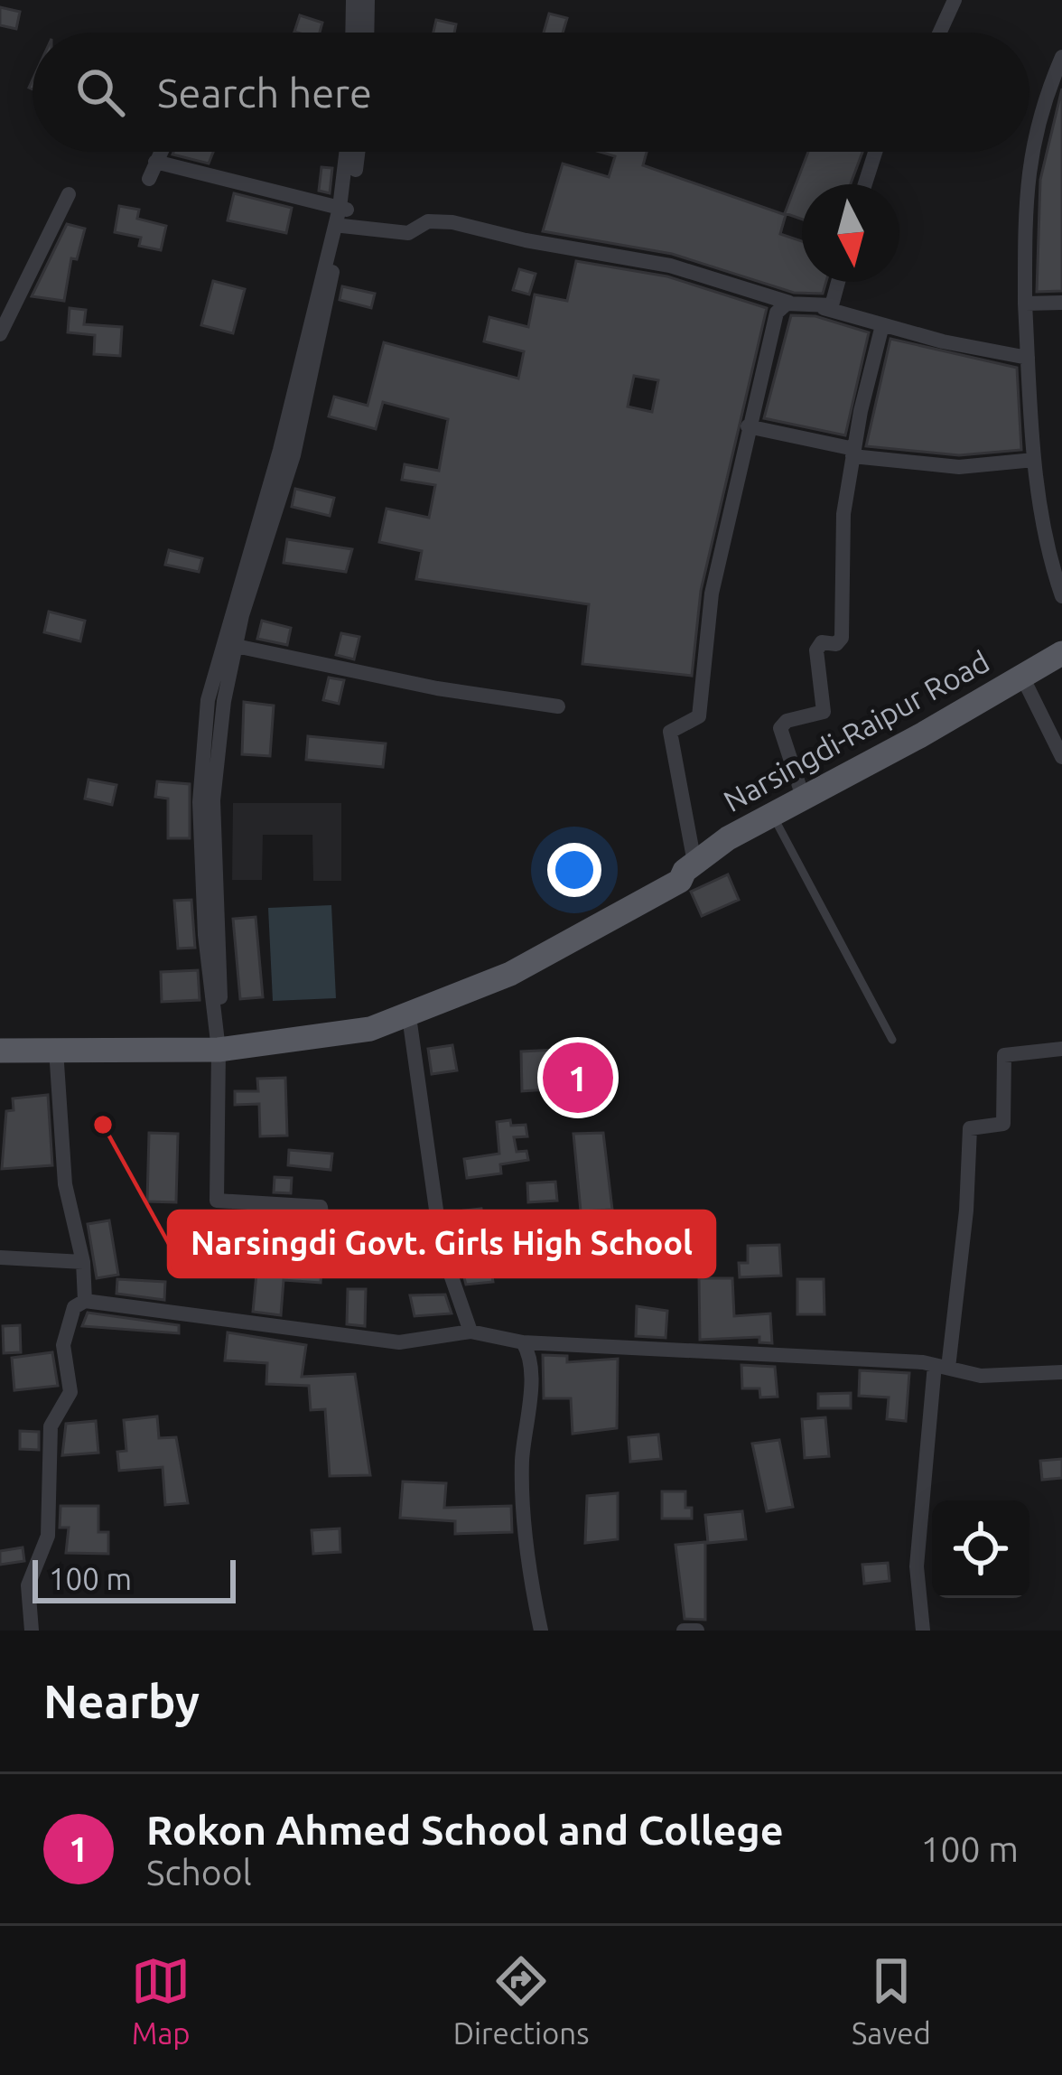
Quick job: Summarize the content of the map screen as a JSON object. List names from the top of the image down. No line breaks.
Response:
{"streets":{"main road":["Narsingdi-Raipur Road"]},"places":["Narsingdi Govt. Girls High School"],"scale_bar":"100 m","north":"bottom","page":{"search":"Search here","pins":"1","scale":"100 m","heading":"Nearby","list":[{"mark":"1","name":"Rokon Ahmed School and College","note":"School","value":"100 m"}],"nav":["Map","Directions","Saved"]}}
